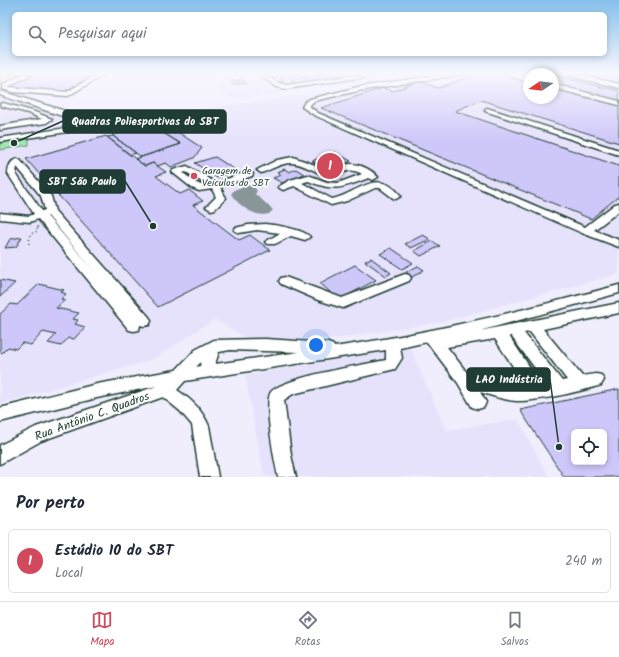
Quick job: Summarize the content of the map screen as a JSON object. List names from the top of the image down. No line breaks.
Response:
{"streets":{"street":["Rua Antônio C. Quadros"]},"places":["Quadras Poliesportivas do SBT","Garagem de Veículos do SBT","SBT São Paulo","LAO Indústria"],"north":"left","page":{"search":"Pesquisar aqui","pins":"1","heading":"Por perto","list":[{"mark":"1","name":"Estúdio 10 do SBT","note":"Local","value":"240 m"}],"nav":["Mapa","Rotas","Salvos"]}}
